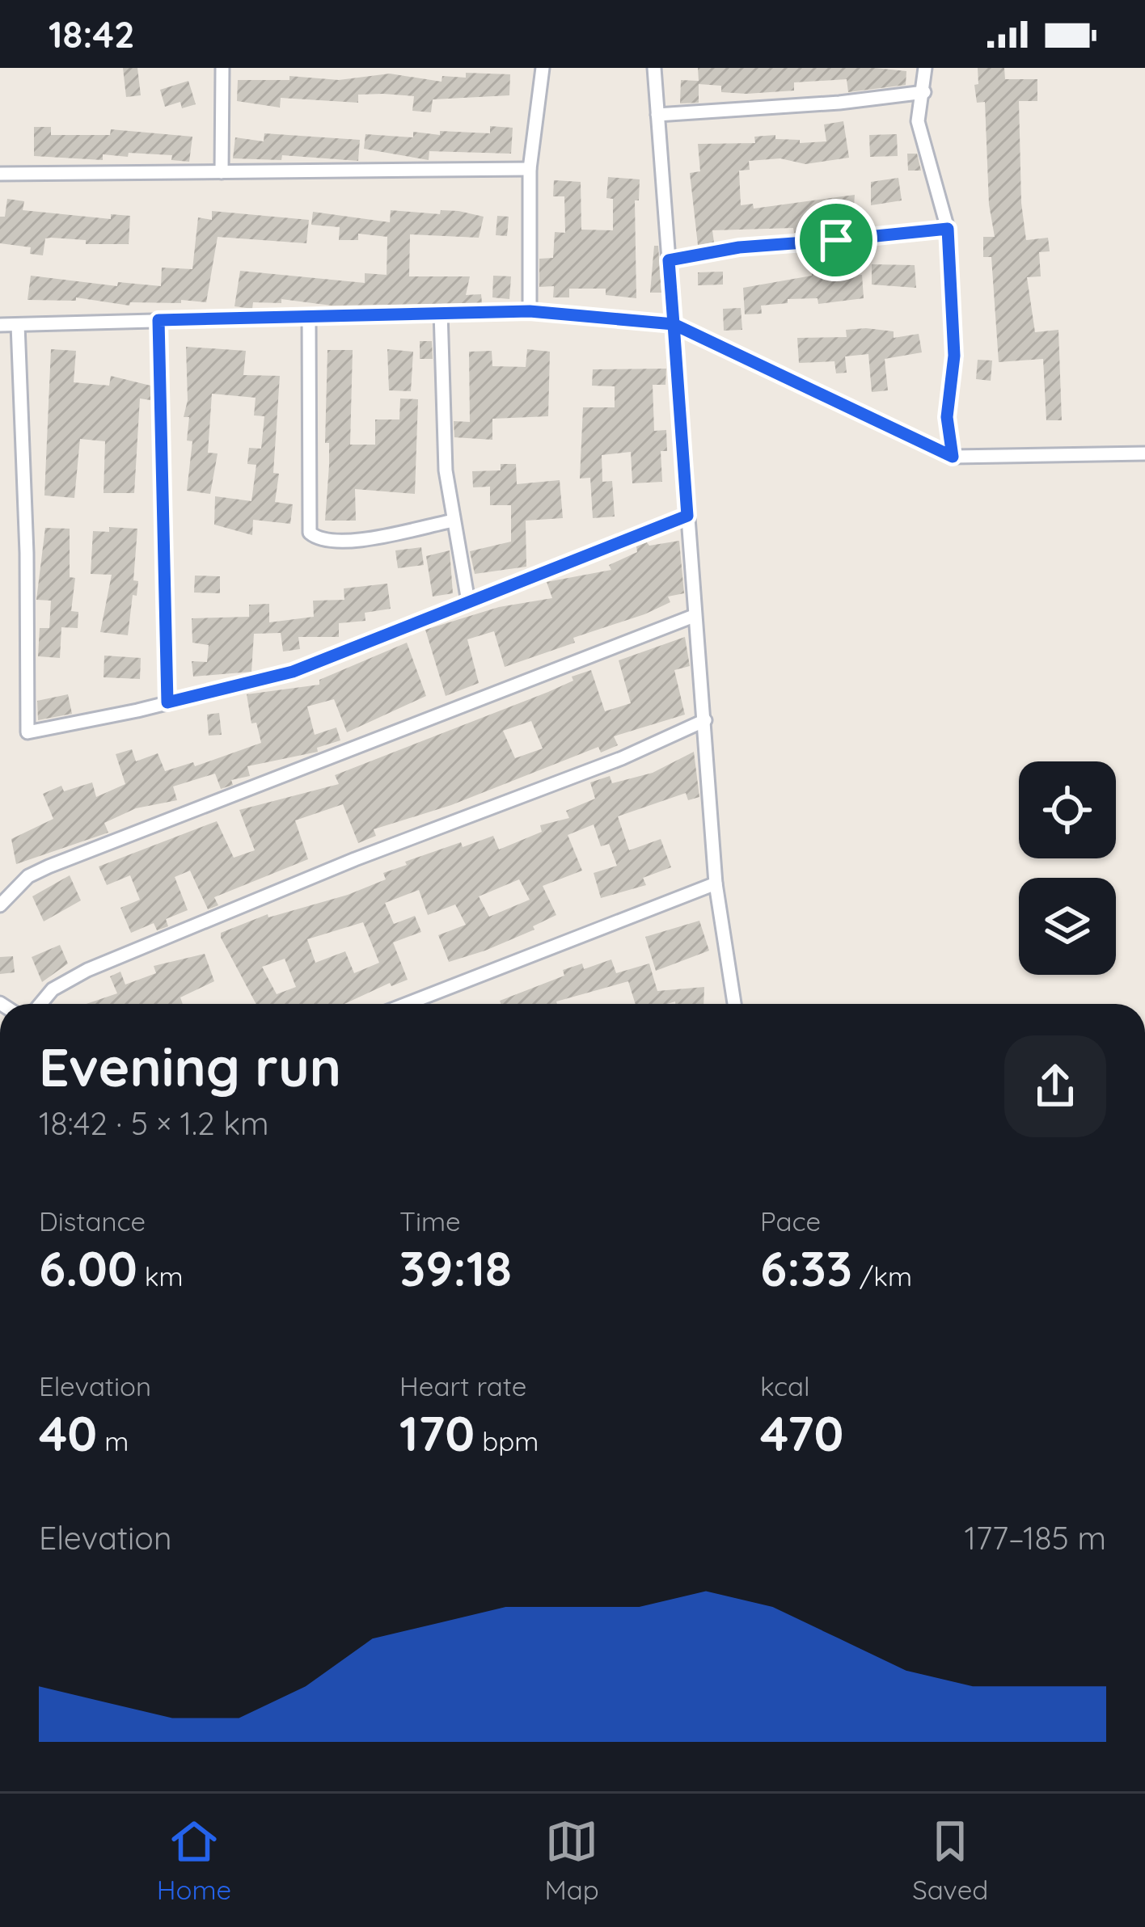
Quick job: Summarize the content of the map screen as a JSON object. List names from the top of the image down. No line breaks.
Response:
{"page":{"status":"18:42","heading":["Evening run","18:42 · 5 × 1.2 km"],"stats":[["Distance","6.00 km"],["Time","39:18"],["Pace","6:33 /km"],["Elevation","40 m"],["Heart rate","170 bpm"],["kcal","470"]],"chart":["Elevation","177–185 m"],"tabs":["Home","Map","Saved"]}}
